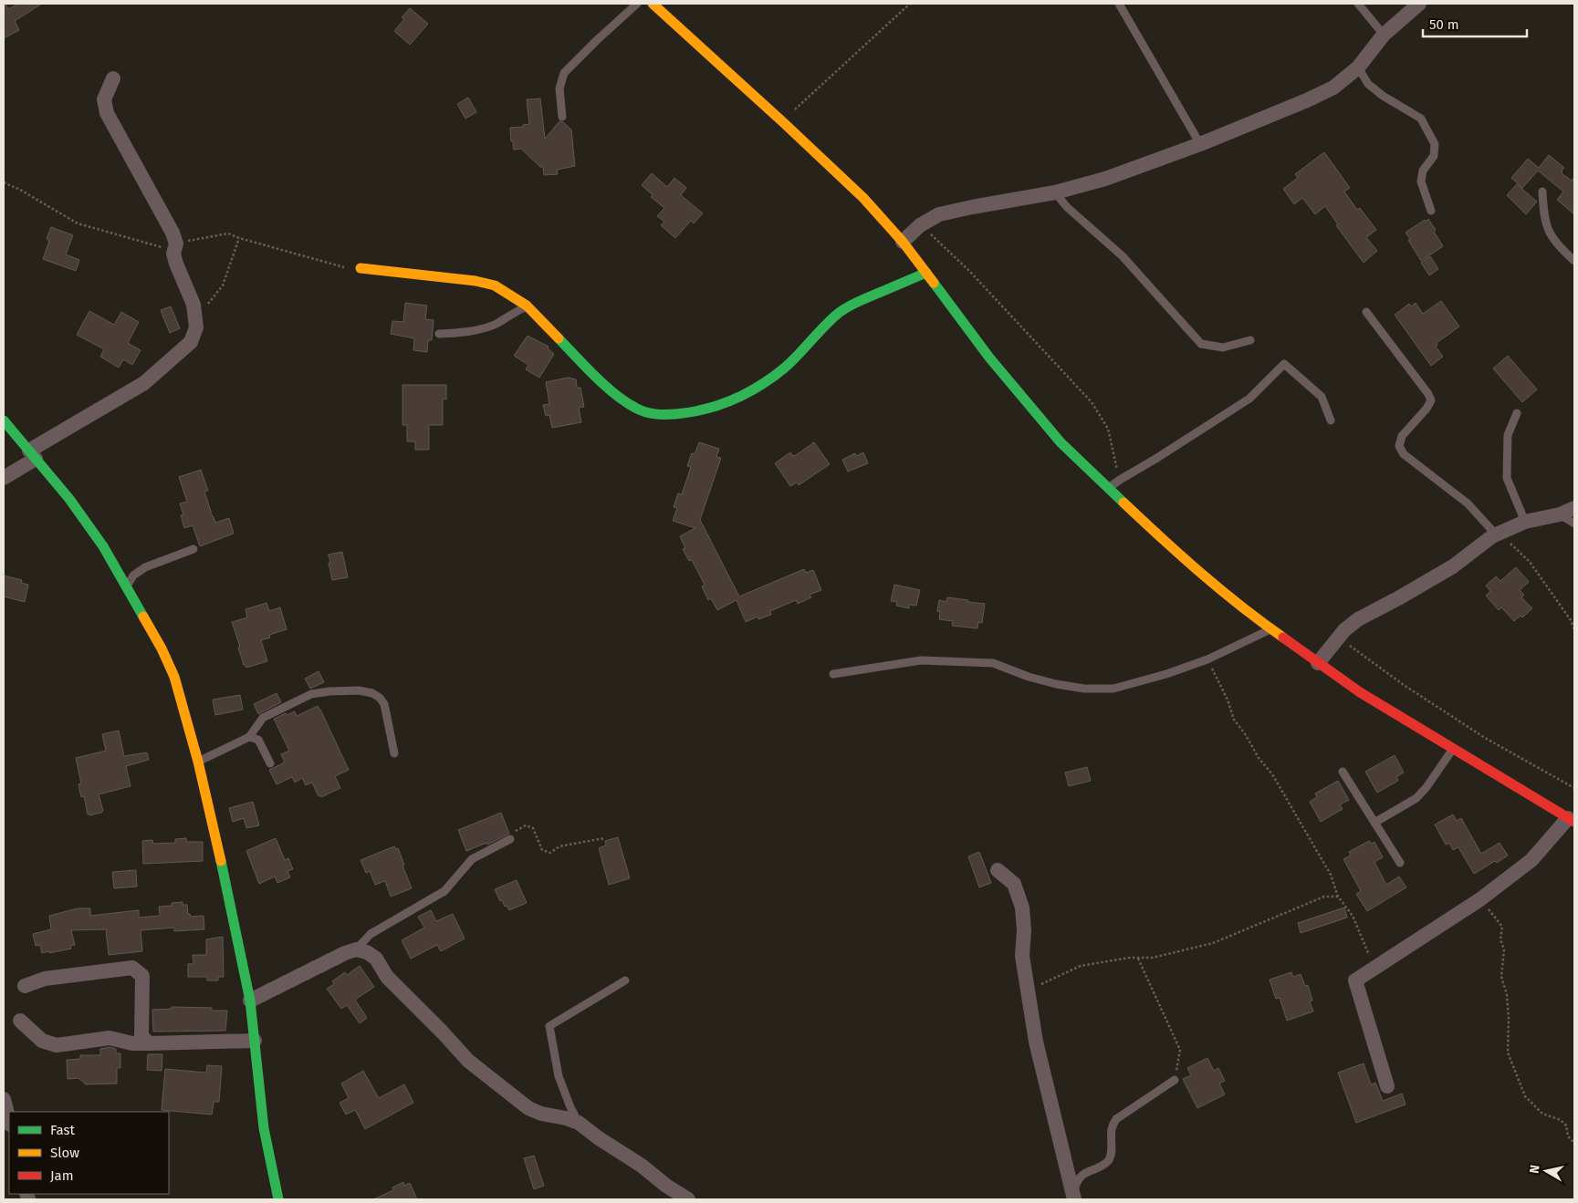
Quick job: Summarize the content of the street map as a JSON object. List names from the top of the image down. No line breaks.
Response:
{"legend":["Fast","Slow","Jam"],"scale_bar":"50 m","north":"left"}
